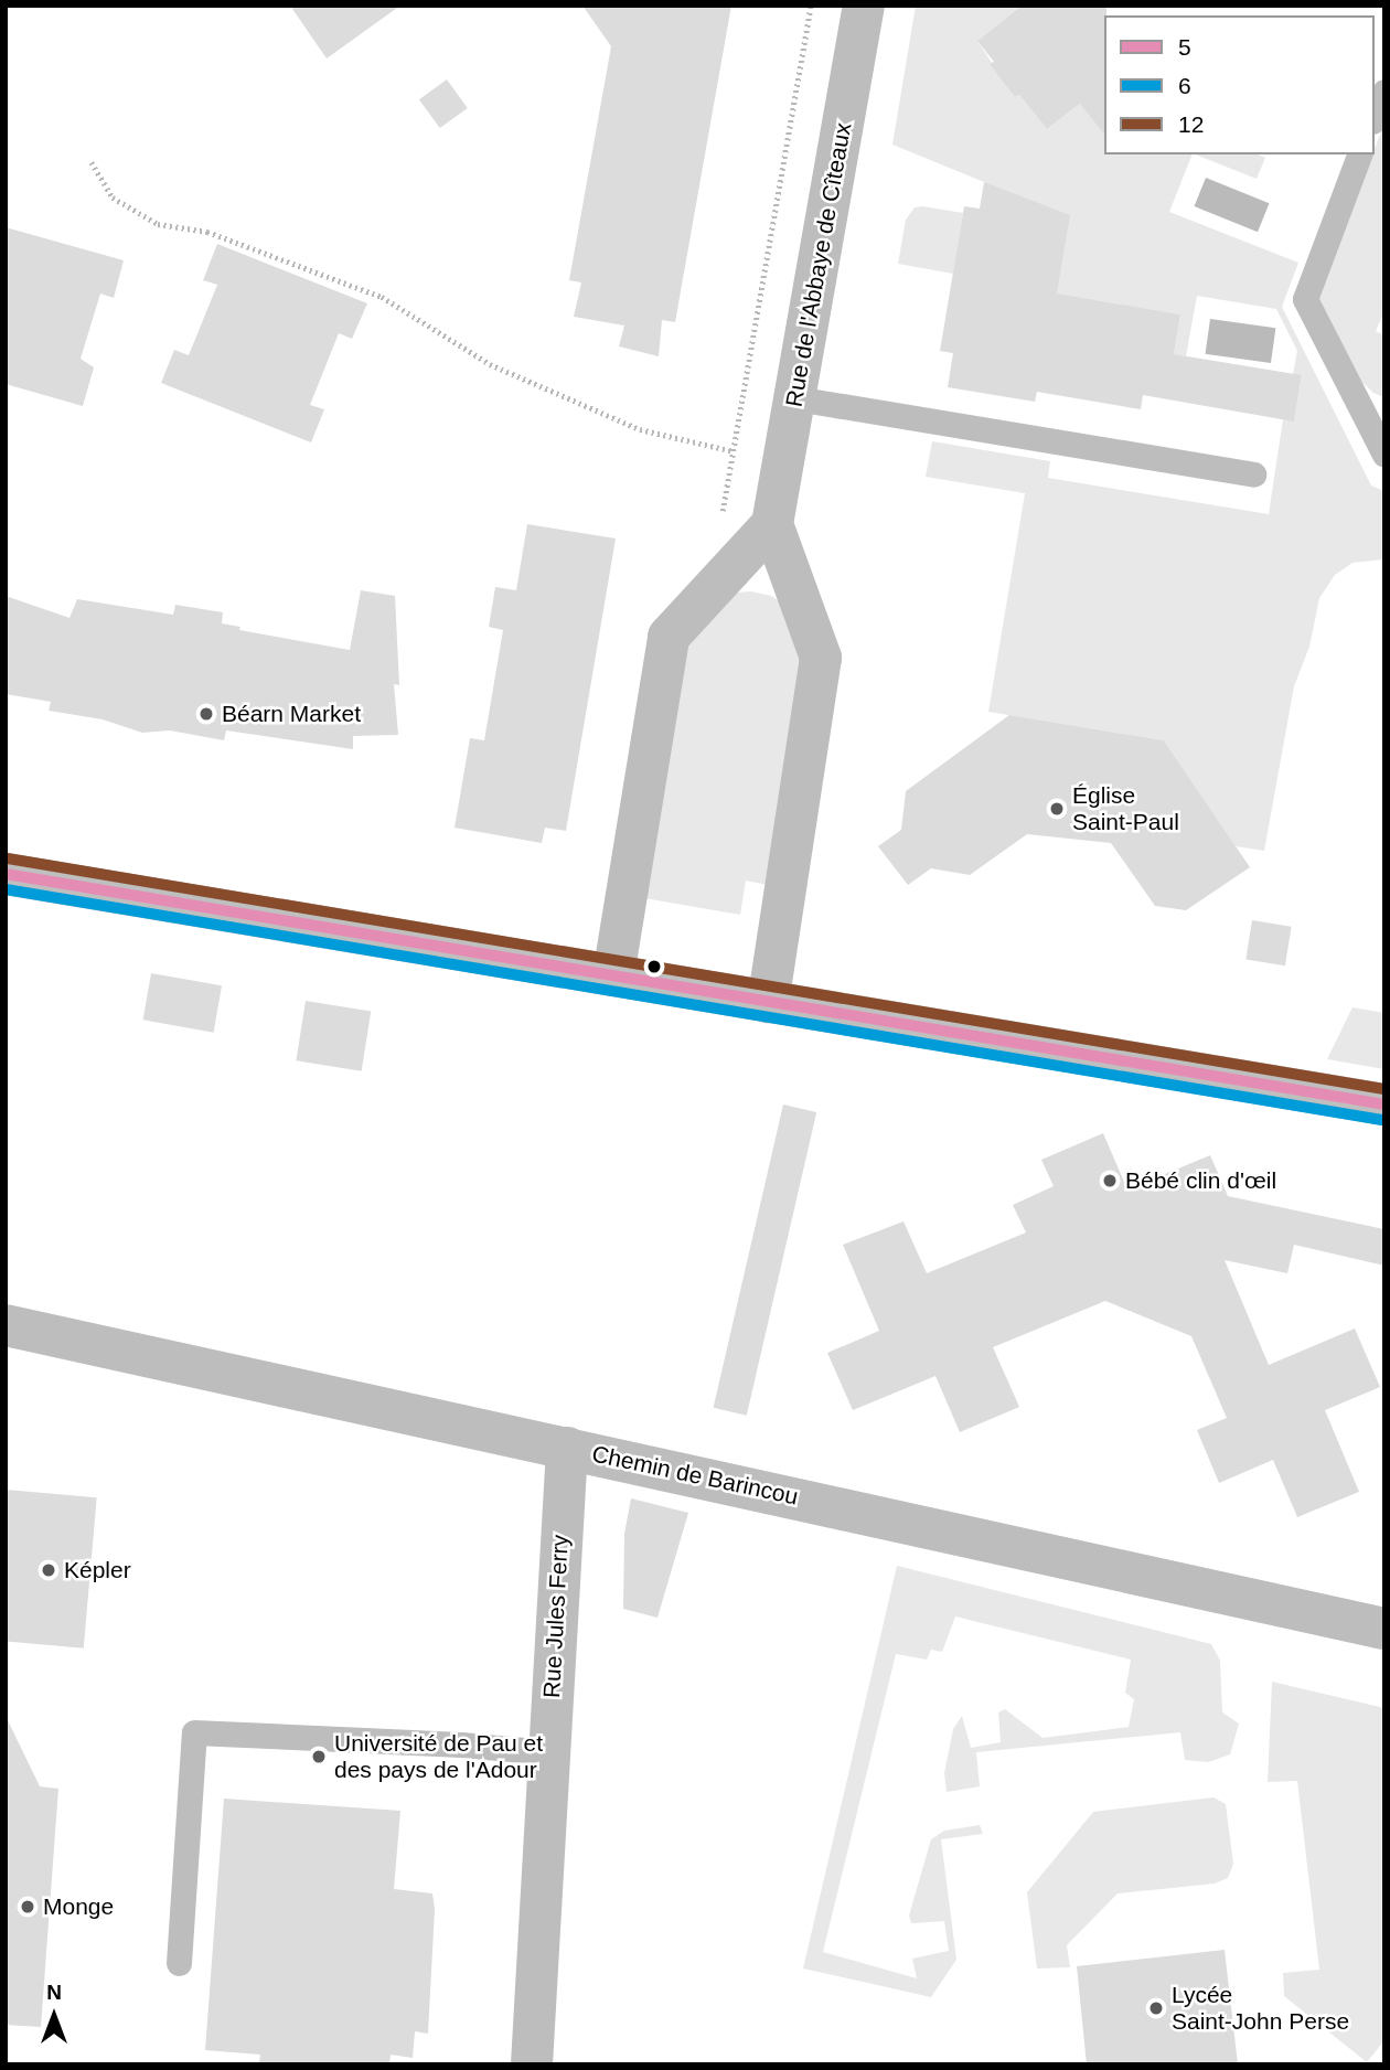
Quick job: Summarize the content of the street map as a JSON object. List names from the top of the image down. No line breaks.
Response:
{"streets":{"street":["Rue de l'Abbaye de Cîteaux","Chemin de Barincou","Rue Jules Ferry"]},"crossings":[["Chemin de Barincou","Rue Jules Ferry"]],"places":["Béarn Market","Église Saint-Paul","Bébé clin d'œil","Képler","Université de Pau et des pays de l'Adour","Monge","Lycée Saint-John Perse"],"lines":["transit line 12","transit line 5","transit line 6"],"legend":["5","6","12"],"north":"top"}
